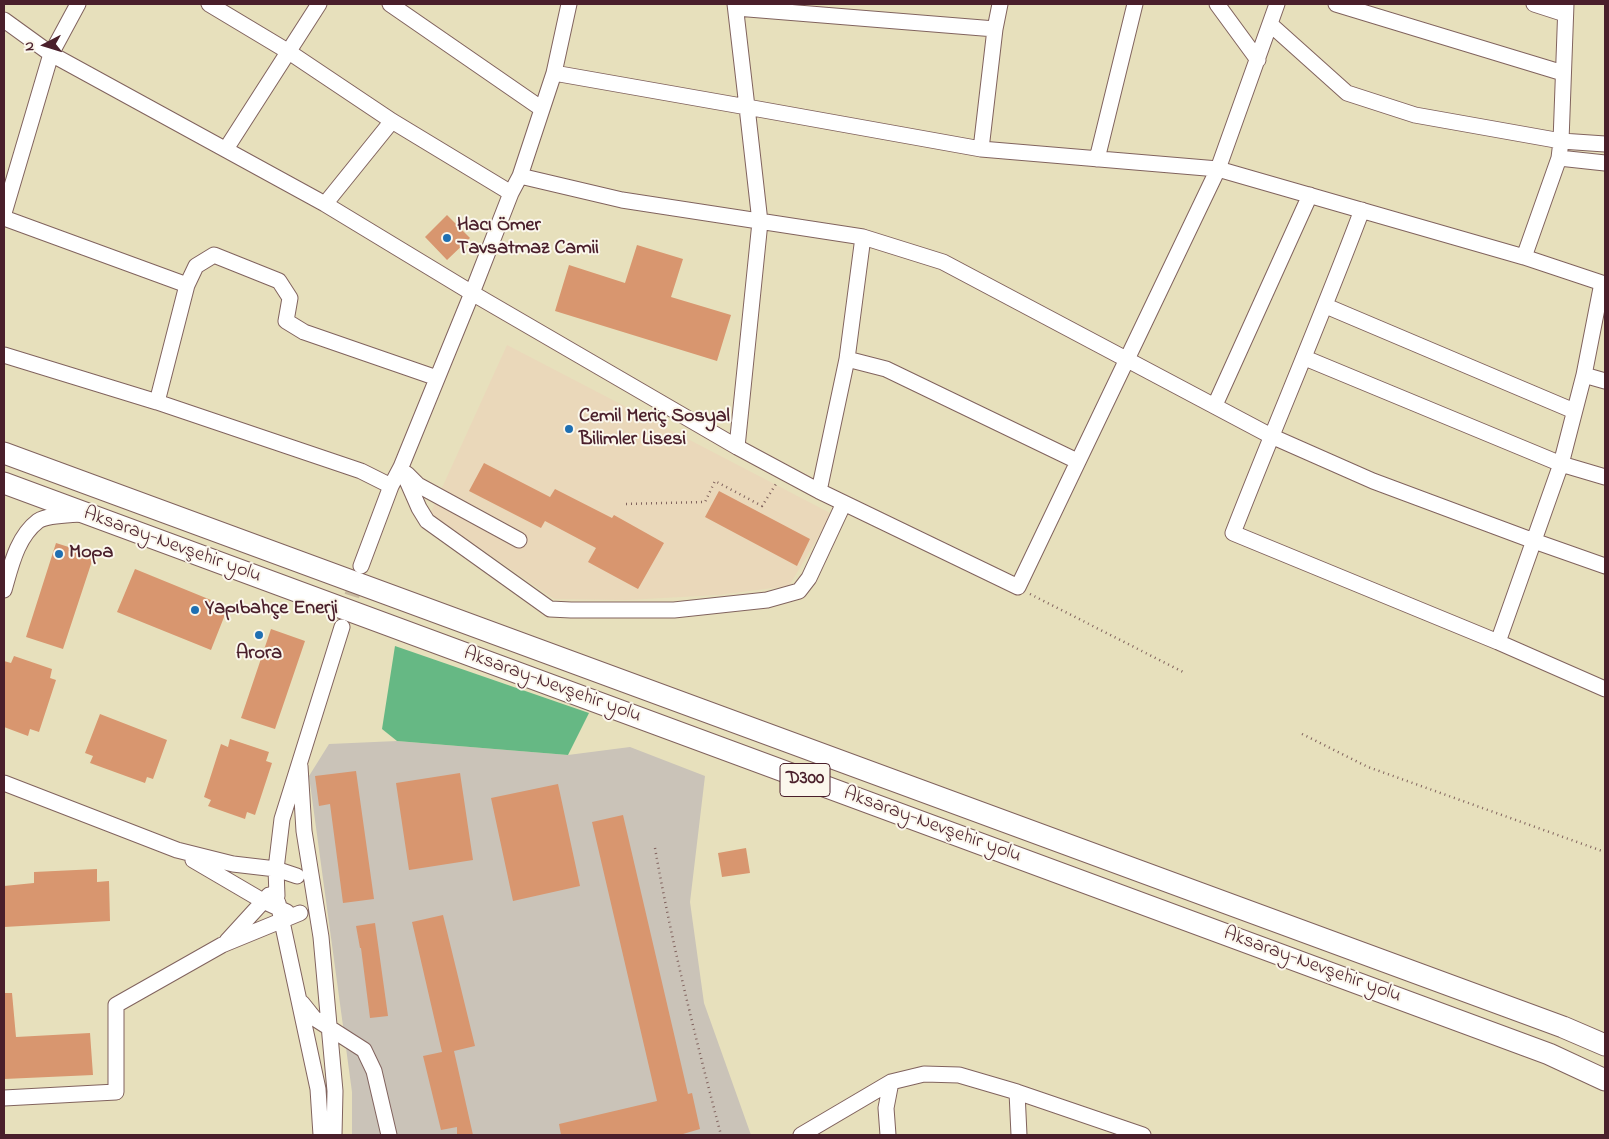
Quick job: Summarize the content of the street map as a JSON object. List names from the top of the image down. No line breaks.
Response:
{"streets":{"highway":["Aksaray-Nevşehir yolu","D300"]},"places":["Hacı Ömer Tavsatmaz Camii","Cemil Meriç Sosyal Bilimler Lisesi","Mopa","Yapıbahçe Enerji","Arora"],"north":"left"}
